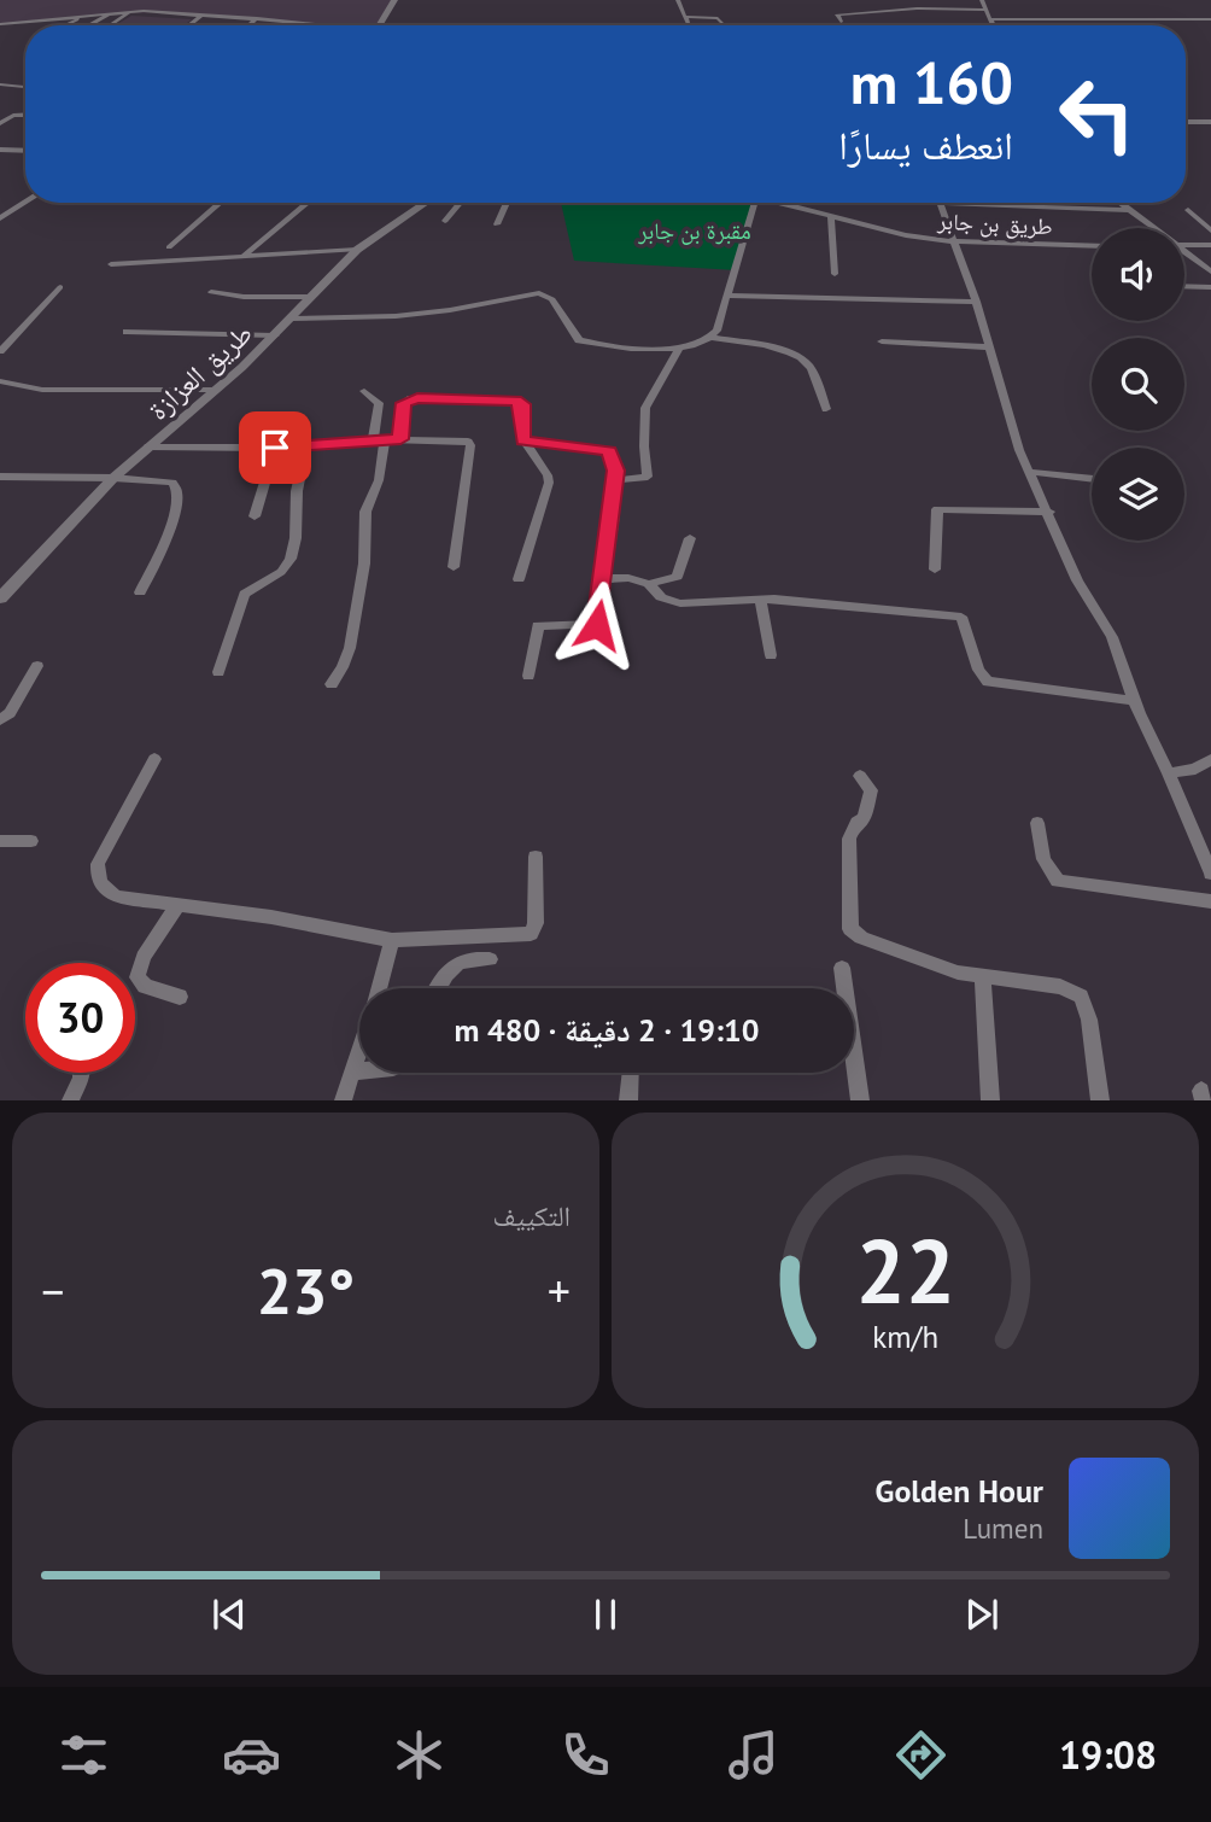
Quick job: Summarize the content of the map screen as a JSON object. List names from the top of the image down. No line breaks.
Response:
{"streets":{"street":["طريق بن جابر","طريق العزازة"]},"parks":["مقبرة بن جابر"],"page":{"turn":["160 m","انعطف يسارًا"],"limit":"30","trip":"19:10 · 2 دقيقة · 480 m","tile":"التكييف","heat":["−","23°","+"],"song":["Golden Hour","Lumen"],"tabs":"19:08","gauge":["22","km/h"]}}
